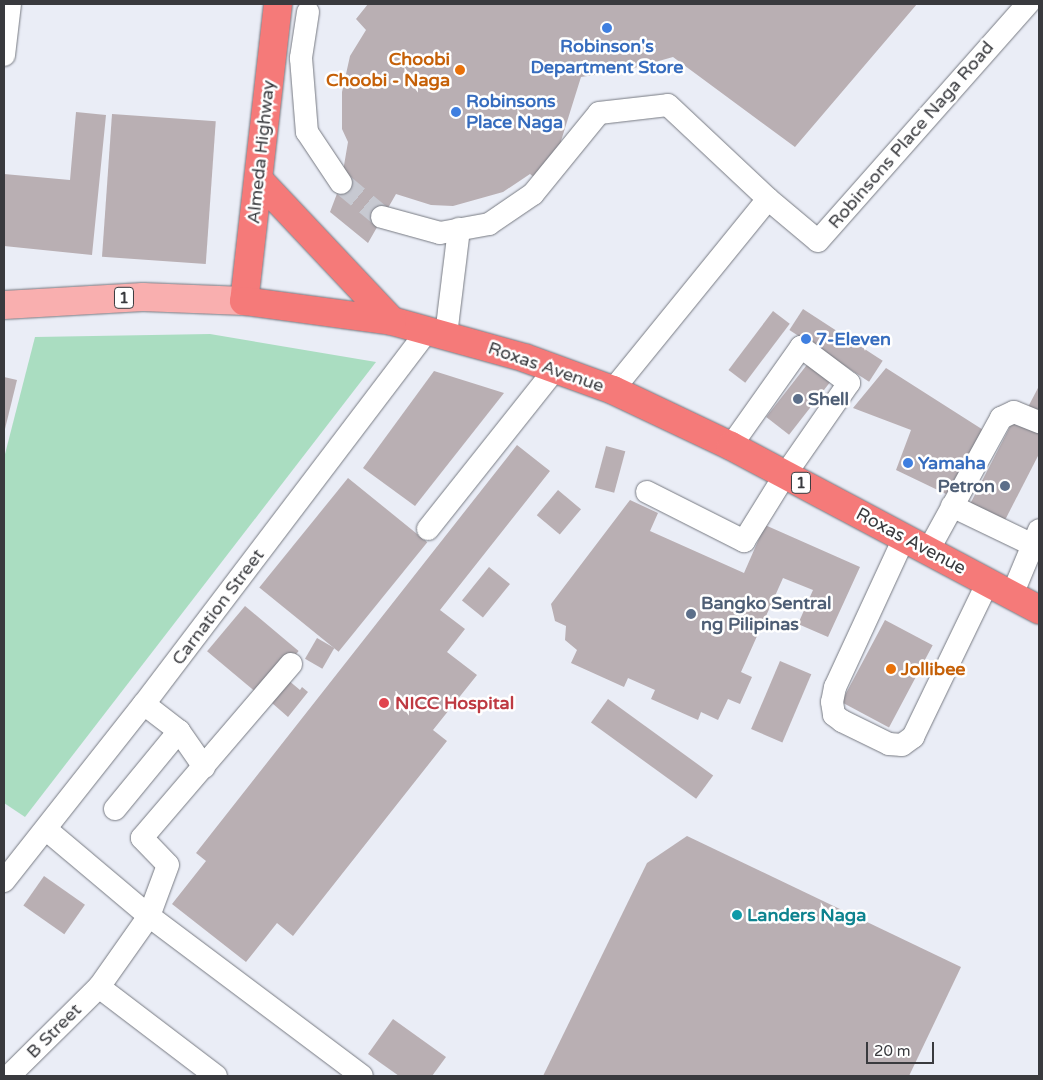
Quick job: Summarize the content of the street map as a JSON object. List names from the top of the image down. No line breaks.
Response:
{"streets":{"highway":["Almeda Highway","1","Roxas Avenue"],"street":["Robinsons Place Naga Road","Carnation Street","B Street"]},"crossings":[["Almeda Highway","Roxas Avenue"],["Roxas Avenue","Carnation Street"]],"places":["Robinson's Department Store","Choobi Choobi - Naga","Robinsons Place Naga","7-Eleven","Shell","Yamaha","Petron","Bangko Sentral ng Pilipinas","Jollibee","NICC Hospital","Landers Naga"],"scale_bar":"20 m"}
